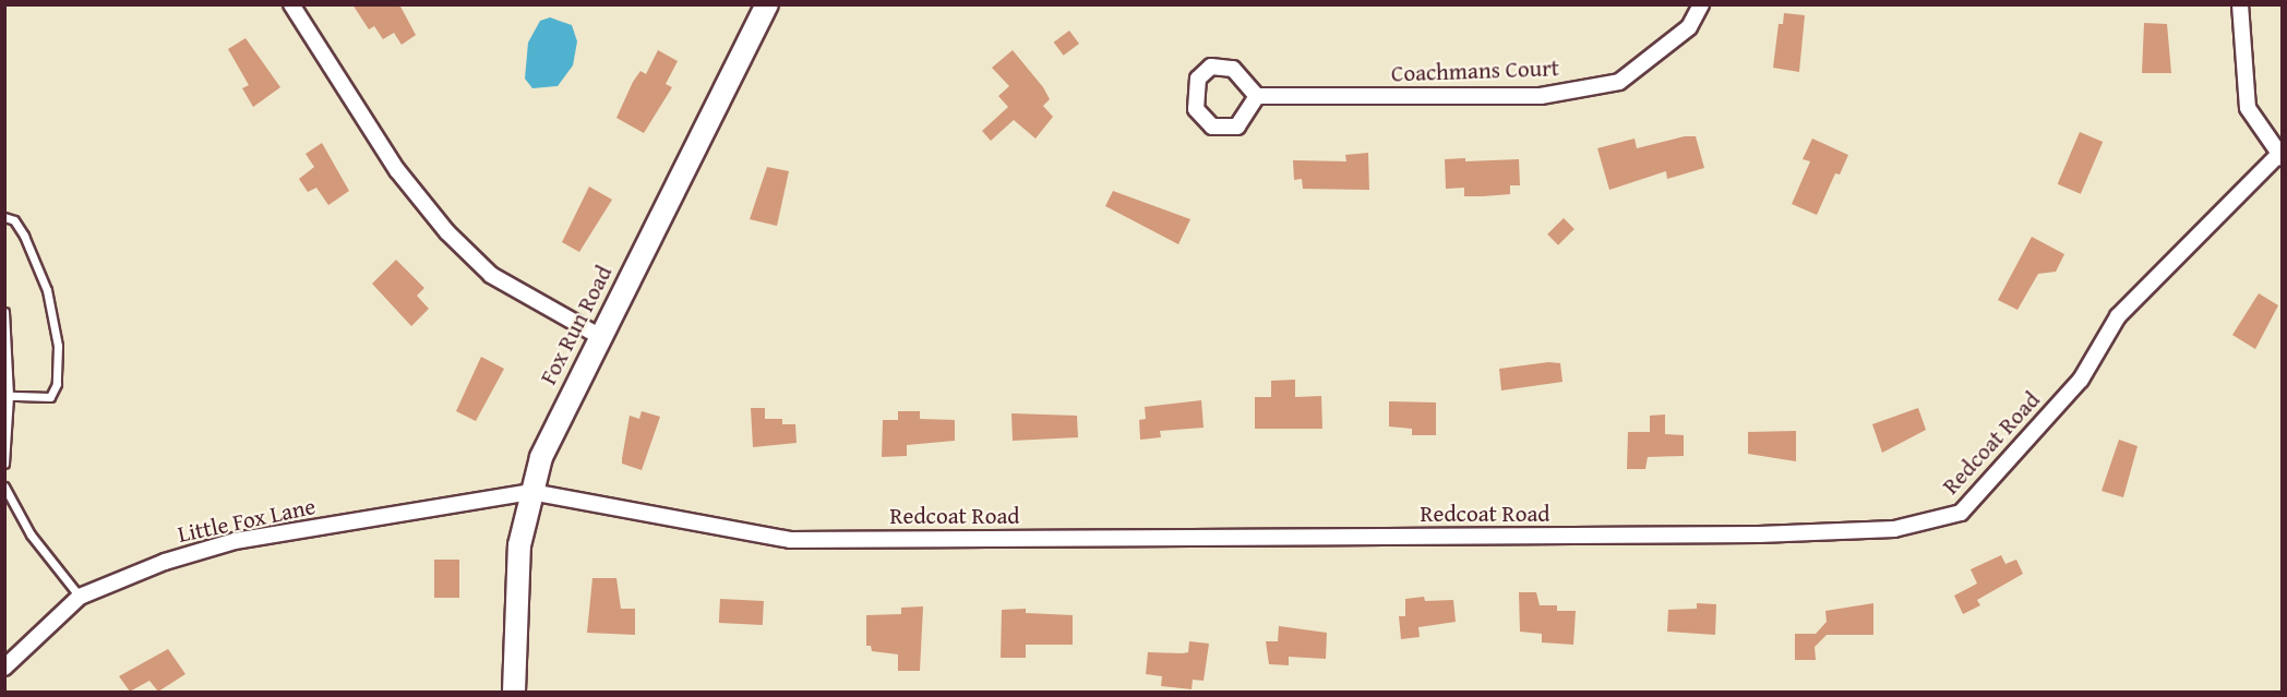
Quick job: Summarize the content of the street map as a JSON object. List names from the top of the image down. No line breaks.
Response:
{"streets":{"street":["Coachmans Court","Fox Run Road","Redcoat Road","Little Fox Lane"]},"crossings":[["Fox Run Road","Redcoat Road"],["Fox Run Road","Little Fox Lane"],["Redcoat Road","Little Fox Lane"]]}
